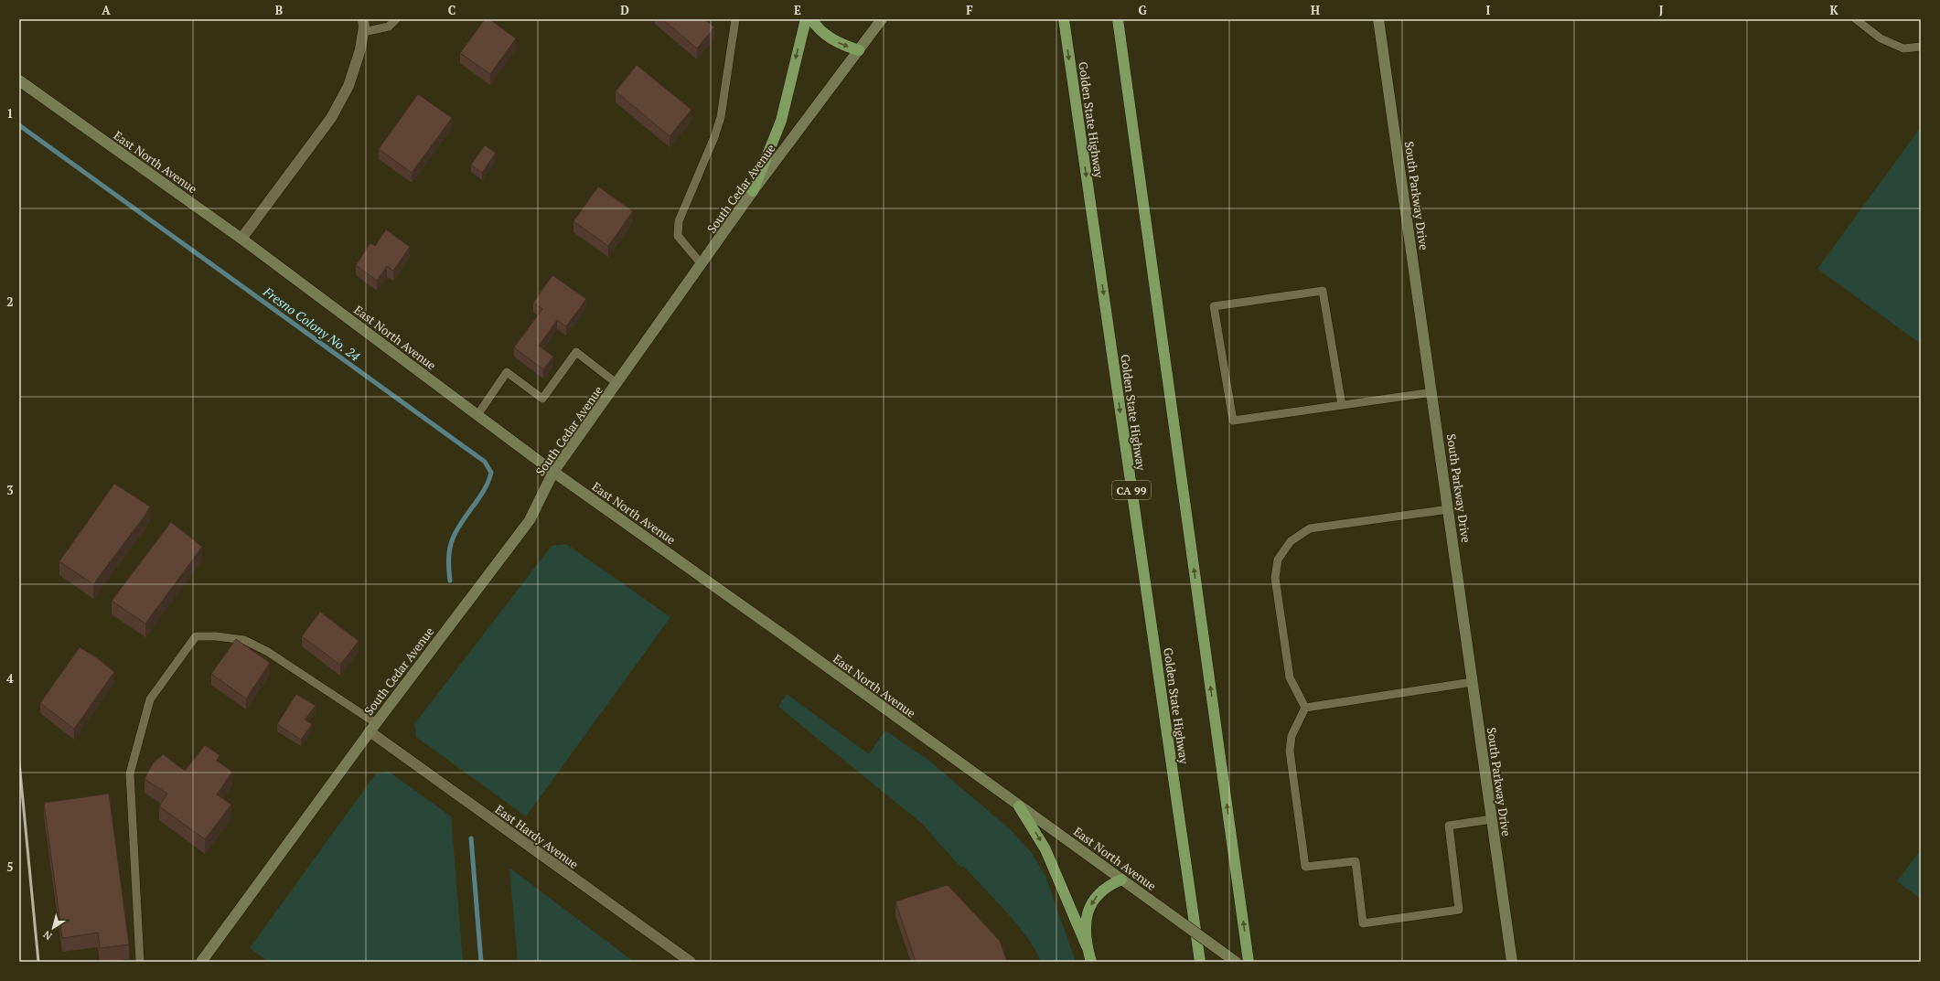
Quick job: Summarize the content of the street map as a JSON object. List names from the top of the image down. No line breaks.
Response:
{"streets":{"highway":["Golden State Highway","CA 99"],"street":["East North Avenue","South Cedar Avenue","South Parkway Drive","East Hardy Avenue"]},"crossings":[["East North Avenue","South Cedar Avenue"],["South Cedar Avenue","East Hardy Avenue"]],"water":["Fresno Colony No. 24"],"north":"bottom left","grid":{"columns":["A","B","C","D","E","F","G","H","I","J","K"],"rows":["1","2","3","4","5"]}}
